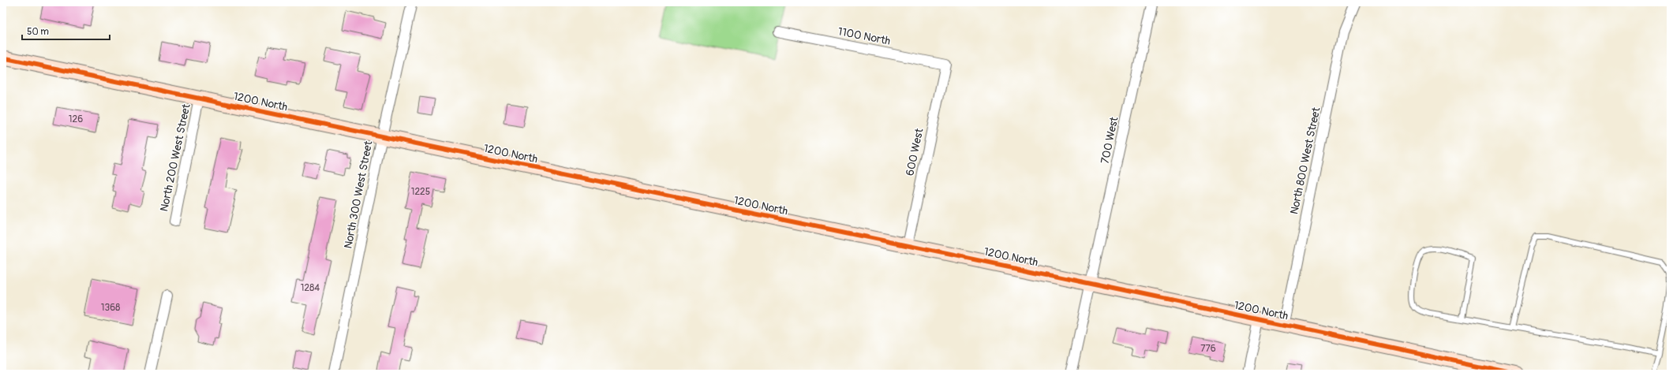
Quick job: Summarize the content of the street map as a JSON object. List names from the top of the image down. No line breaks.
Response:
{"streets":{"street":["1100 North","1200 North","700 West","600 West","North 200 West Street","North 800 West Street","North 300 West Street"]},"crossings":[["1100 North","600 West"],["1200 North","700 West"],["1200 North","600 West"],["1200 North","North 200 West Street"],["1200 North","North 800 West Street"],["1200 North","North 300 West Street"]],"house_numbers":["126","1225","1284","1368","776"],"scale_bar":"50 m"}
